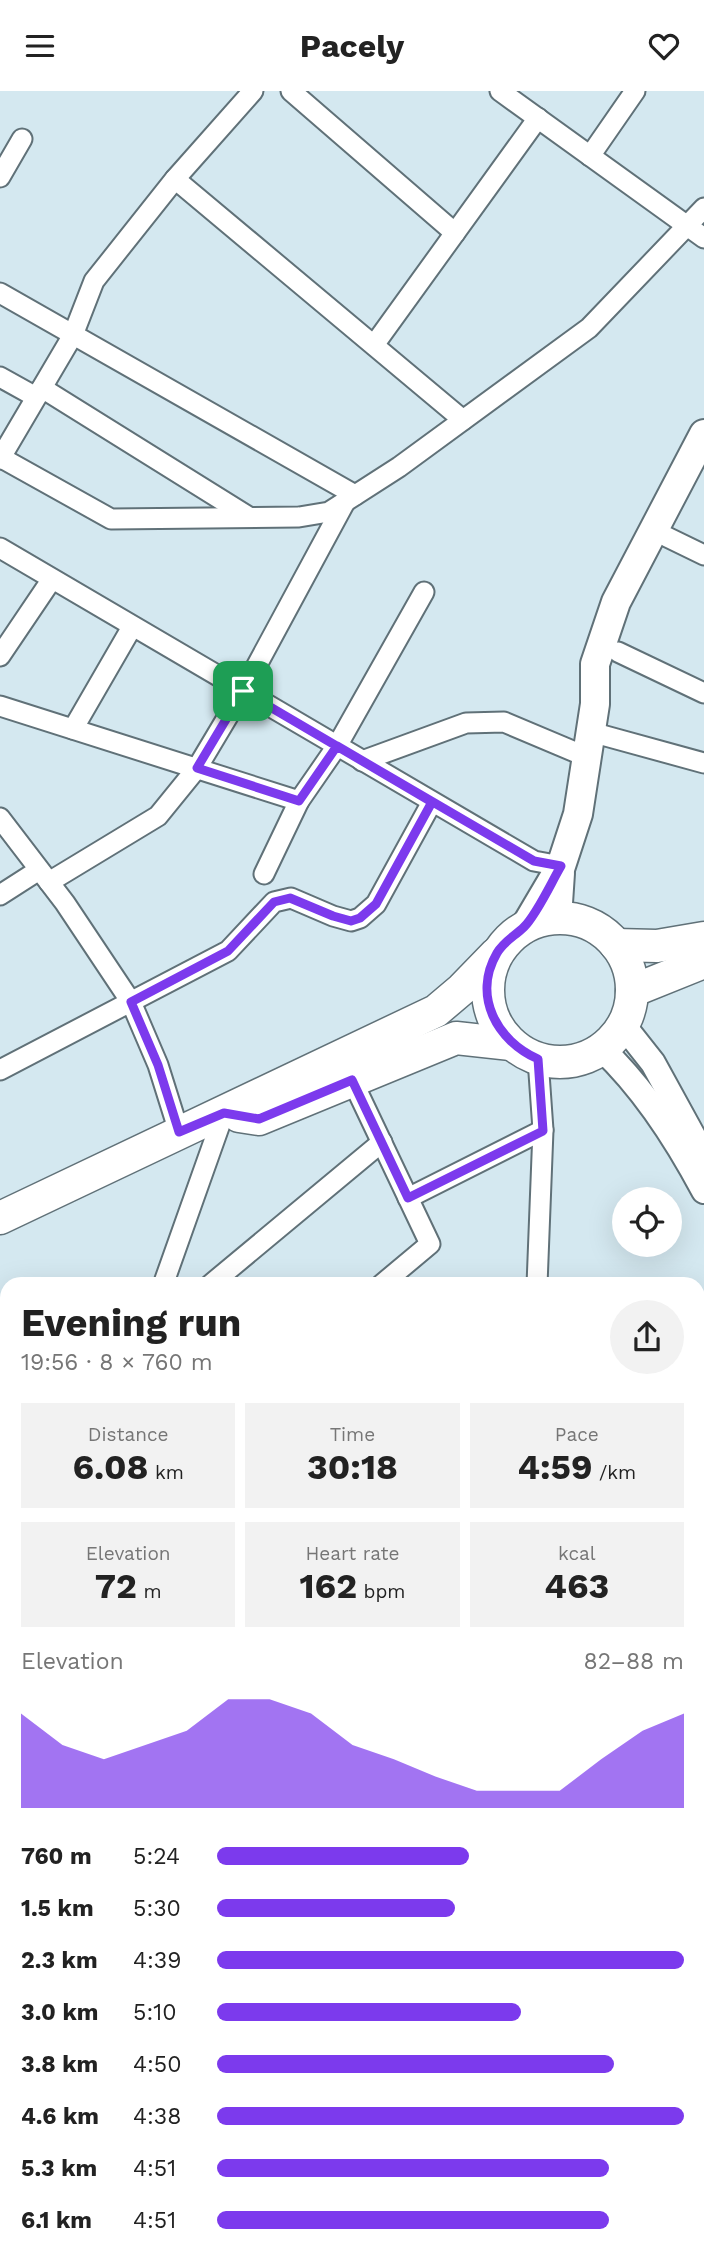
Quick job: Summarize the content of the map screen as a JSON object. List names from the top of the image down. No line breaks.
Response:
{"page":{"header":"Pacely","heading":["Evening run","19:56 · 8 × 760 m"],"stats":[["Distance","6.08 km"],["Time","30:18"],["Pace","4:59 /km"],["Elevation","72 m"],["Heart rate","162 bpm"],["kcal","463"]],"chart":["Elevation","82–88 m"],"list":[{"name":"760 m","note":"5:24"},{"name":"1.5 km","note":"5:30"},{"name":"2.3 km","note":"4:39"},{"name":"3.0 km","note":"5:10"},{"name":"3.8 km","note":"4:50"},{"name":"4.6 km","note":"4:38"},{"name":"5.3 km","note":"4:51"},{"name":"6.1 km","note":"4:51"}]}}
